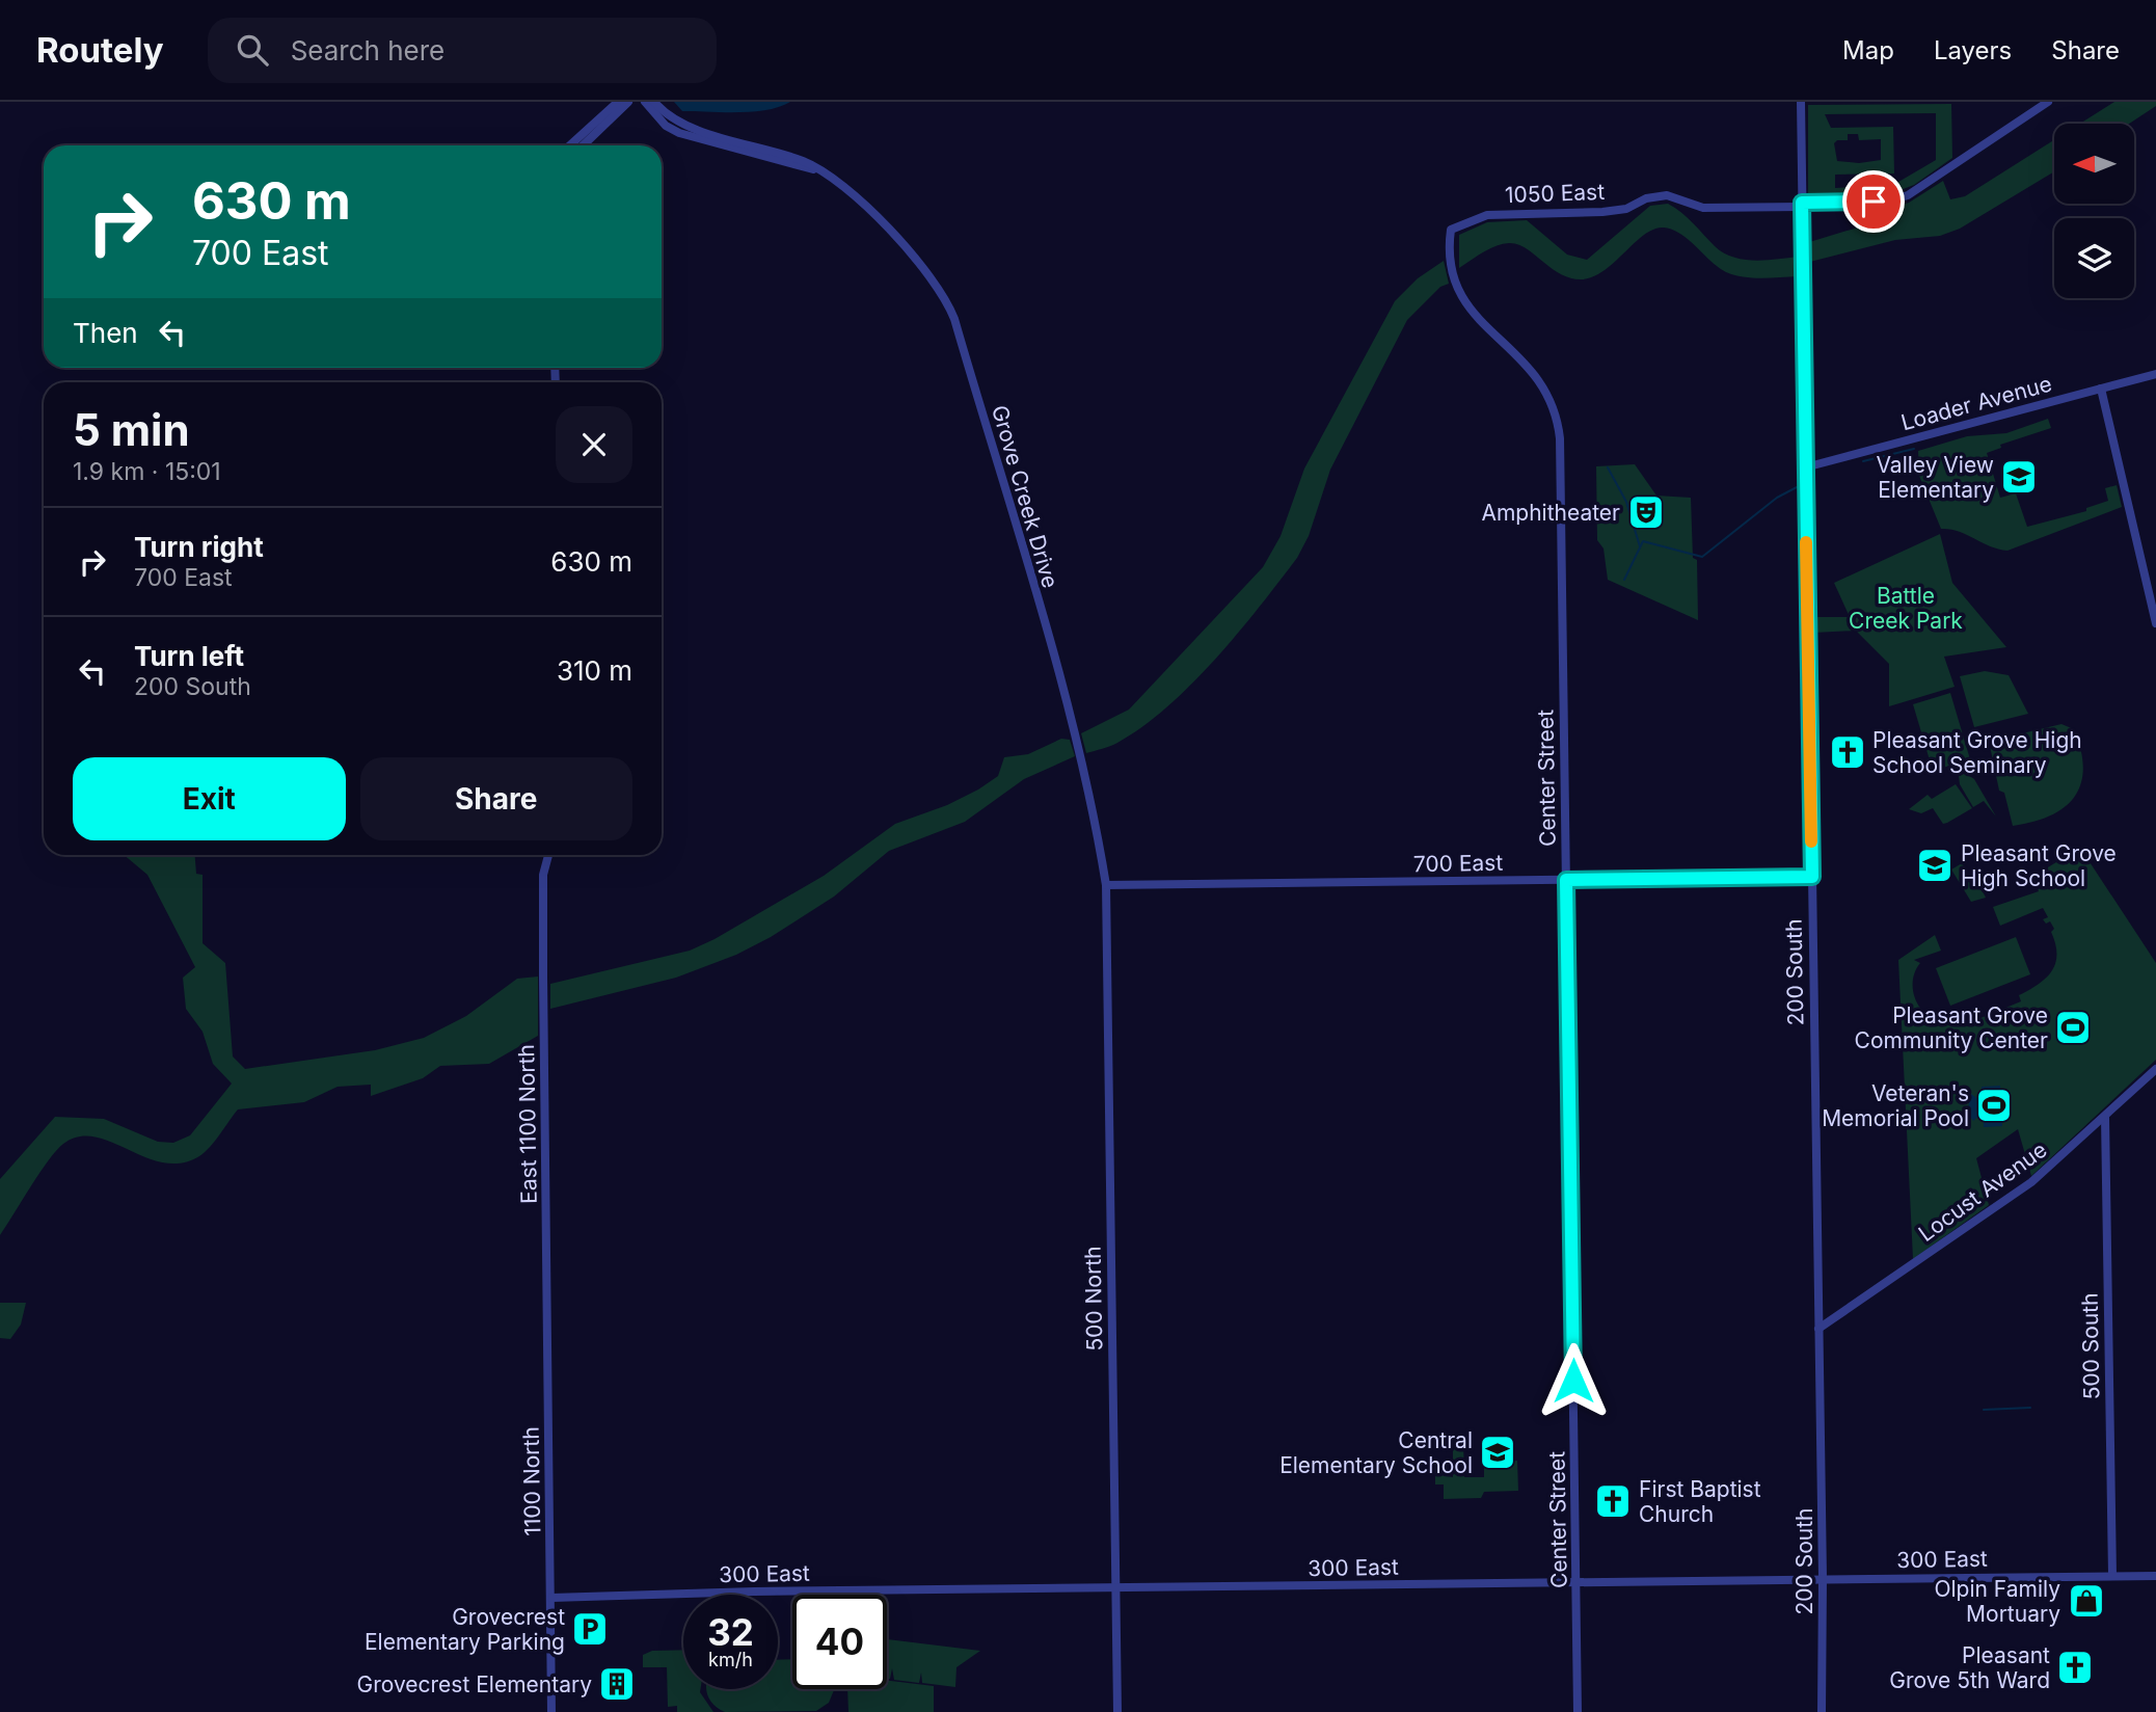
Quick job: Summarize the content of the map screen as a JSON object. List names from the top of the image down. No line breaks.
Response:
{"streets":{"street":["1050 East","Loader Avenue","Grove Creek Drive","Center Street","700 East","200 South","East 1100 North","Locust Avenue","500 North","500 South","1100 North","300 East"]},"crossings":[["1050 East","Center Street"],["1050 East","200 South"],["Loader Avenue","200 South"],["Grove Creek Drive","700 East"],["Grove Creek Drive","500 North"],["Center Street","700 East"],["Center Street","300 East"],["700 East","200 South"],["700 East","500 North"],["200 South","Locust Avenue"],["200 South","300 East"],["East 1100 North","1100 North"],["Locust Avenue","500 South"],["500 North","300 East"],["500 South","300 East"],["1100 North","300 East"]],"parks":["Battle Creek Park"],"places":{"school or university":["Valley View Elementary","Pleasant Grove High School","Central Elementary School"],"theatre":["Amphitheater"],"church":["Pleasant Grove High School Seminary","First Baptist Church","Pleasant Grove 5th Ward"],"sports":["Pleasant Grove Community Center","Veteran's Memorial Pool"],"shop":["Olpin Family Mortuary"],"parking":["Grovecrest Elementary Parking"],"building":["Grovecrest Elementary"]},"north":"left","page":{"header":"Routely","search":"Search here","nav":["Map","Layers","Share"],"turn":["630 m","700 East"],"then":"Then","heading":["5 min","1.9 km · 15:01"],"list":[{"name":"Turn right","note":"700 East","value":"630 m"},{"name":"Turn left","note":"200 South","value":"310 m"}],"buttons":["Exit","Share"],"speed":"32 km/h","limit":"40"}}
